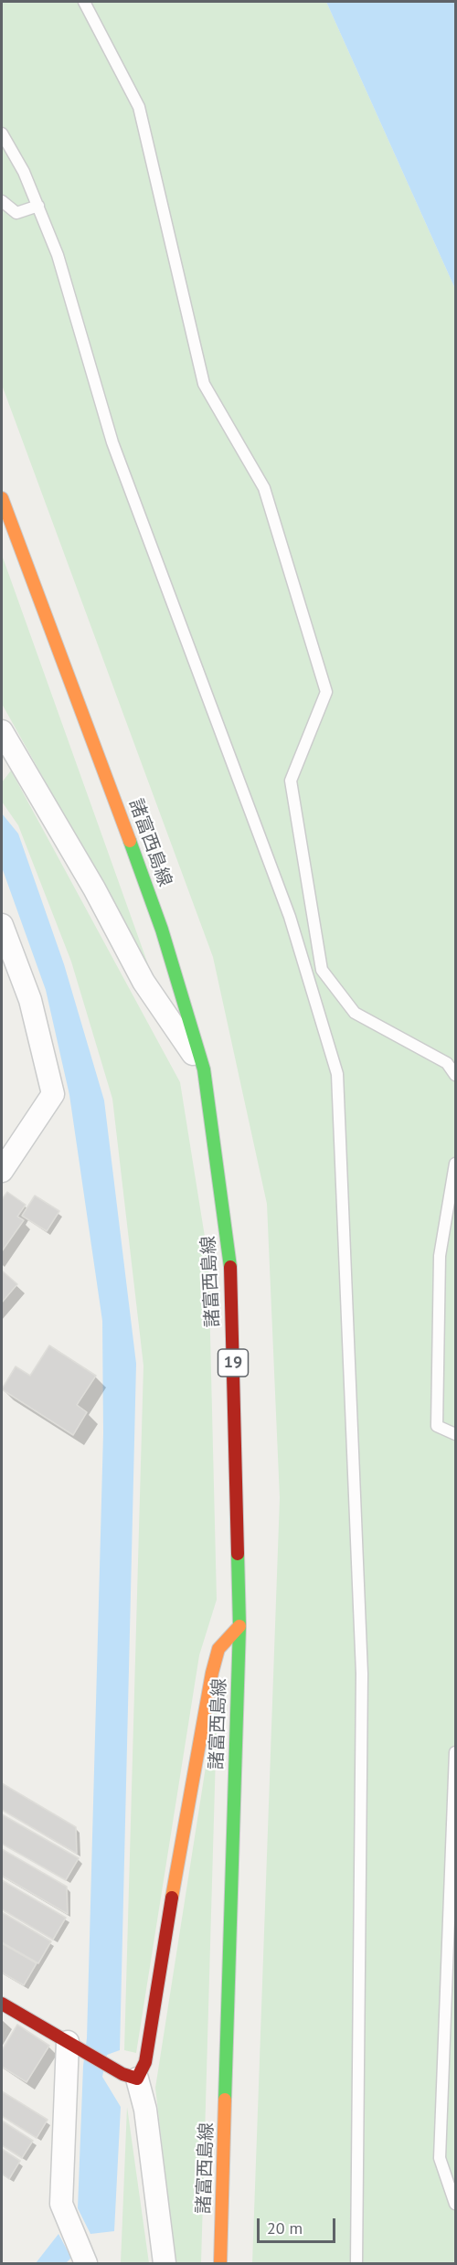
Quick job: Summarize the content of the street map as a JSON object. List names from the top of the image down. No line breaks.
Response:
{"streets":{"main road":["諸富西島線","19"]},"scale_bar":"20 m"}
